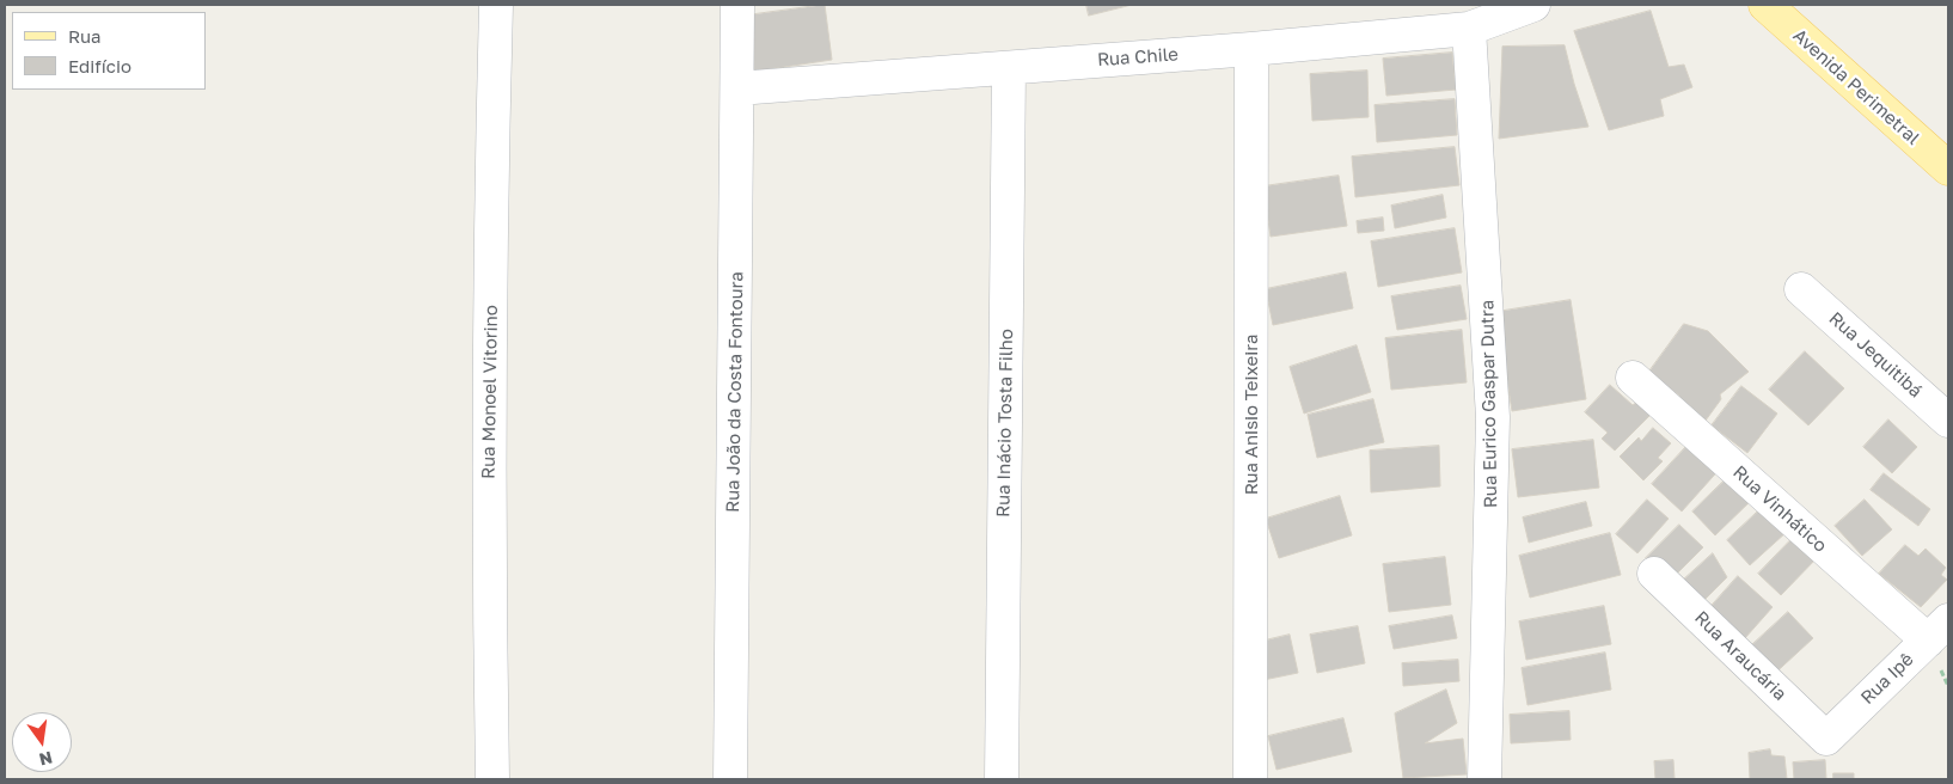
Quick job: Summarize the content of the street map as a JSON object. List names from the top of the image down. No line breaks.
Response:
{"streets":{"main road":["Avenida Perimetral"],"street":["Rua Chile","Rua Jequitibá","Rua Monoel Vitorino","Rua João da Costa Fontoura","Rua Eurico Gaspar Dutra","Rua Anisio Teixeira","Rua Inácio Tosta Filho","Rua Vinhático","Rua Araucária","Rua Ipê"]},"crossings":[["Rua Chile","Rua João da Costa Fontoura"],["Rua Chile","Rua Eurico Gaspar Dutra"],["Rua Chile","Rua Anisio Teixeira"],["Rua Chile","Rua Inácio Tosta Filho"],["Rua Vinhático","Rua Ipê"],["Rua Araucária","Rua Ipê"]],"legend":["Rua","Edifício"],"north":"bottom"}
